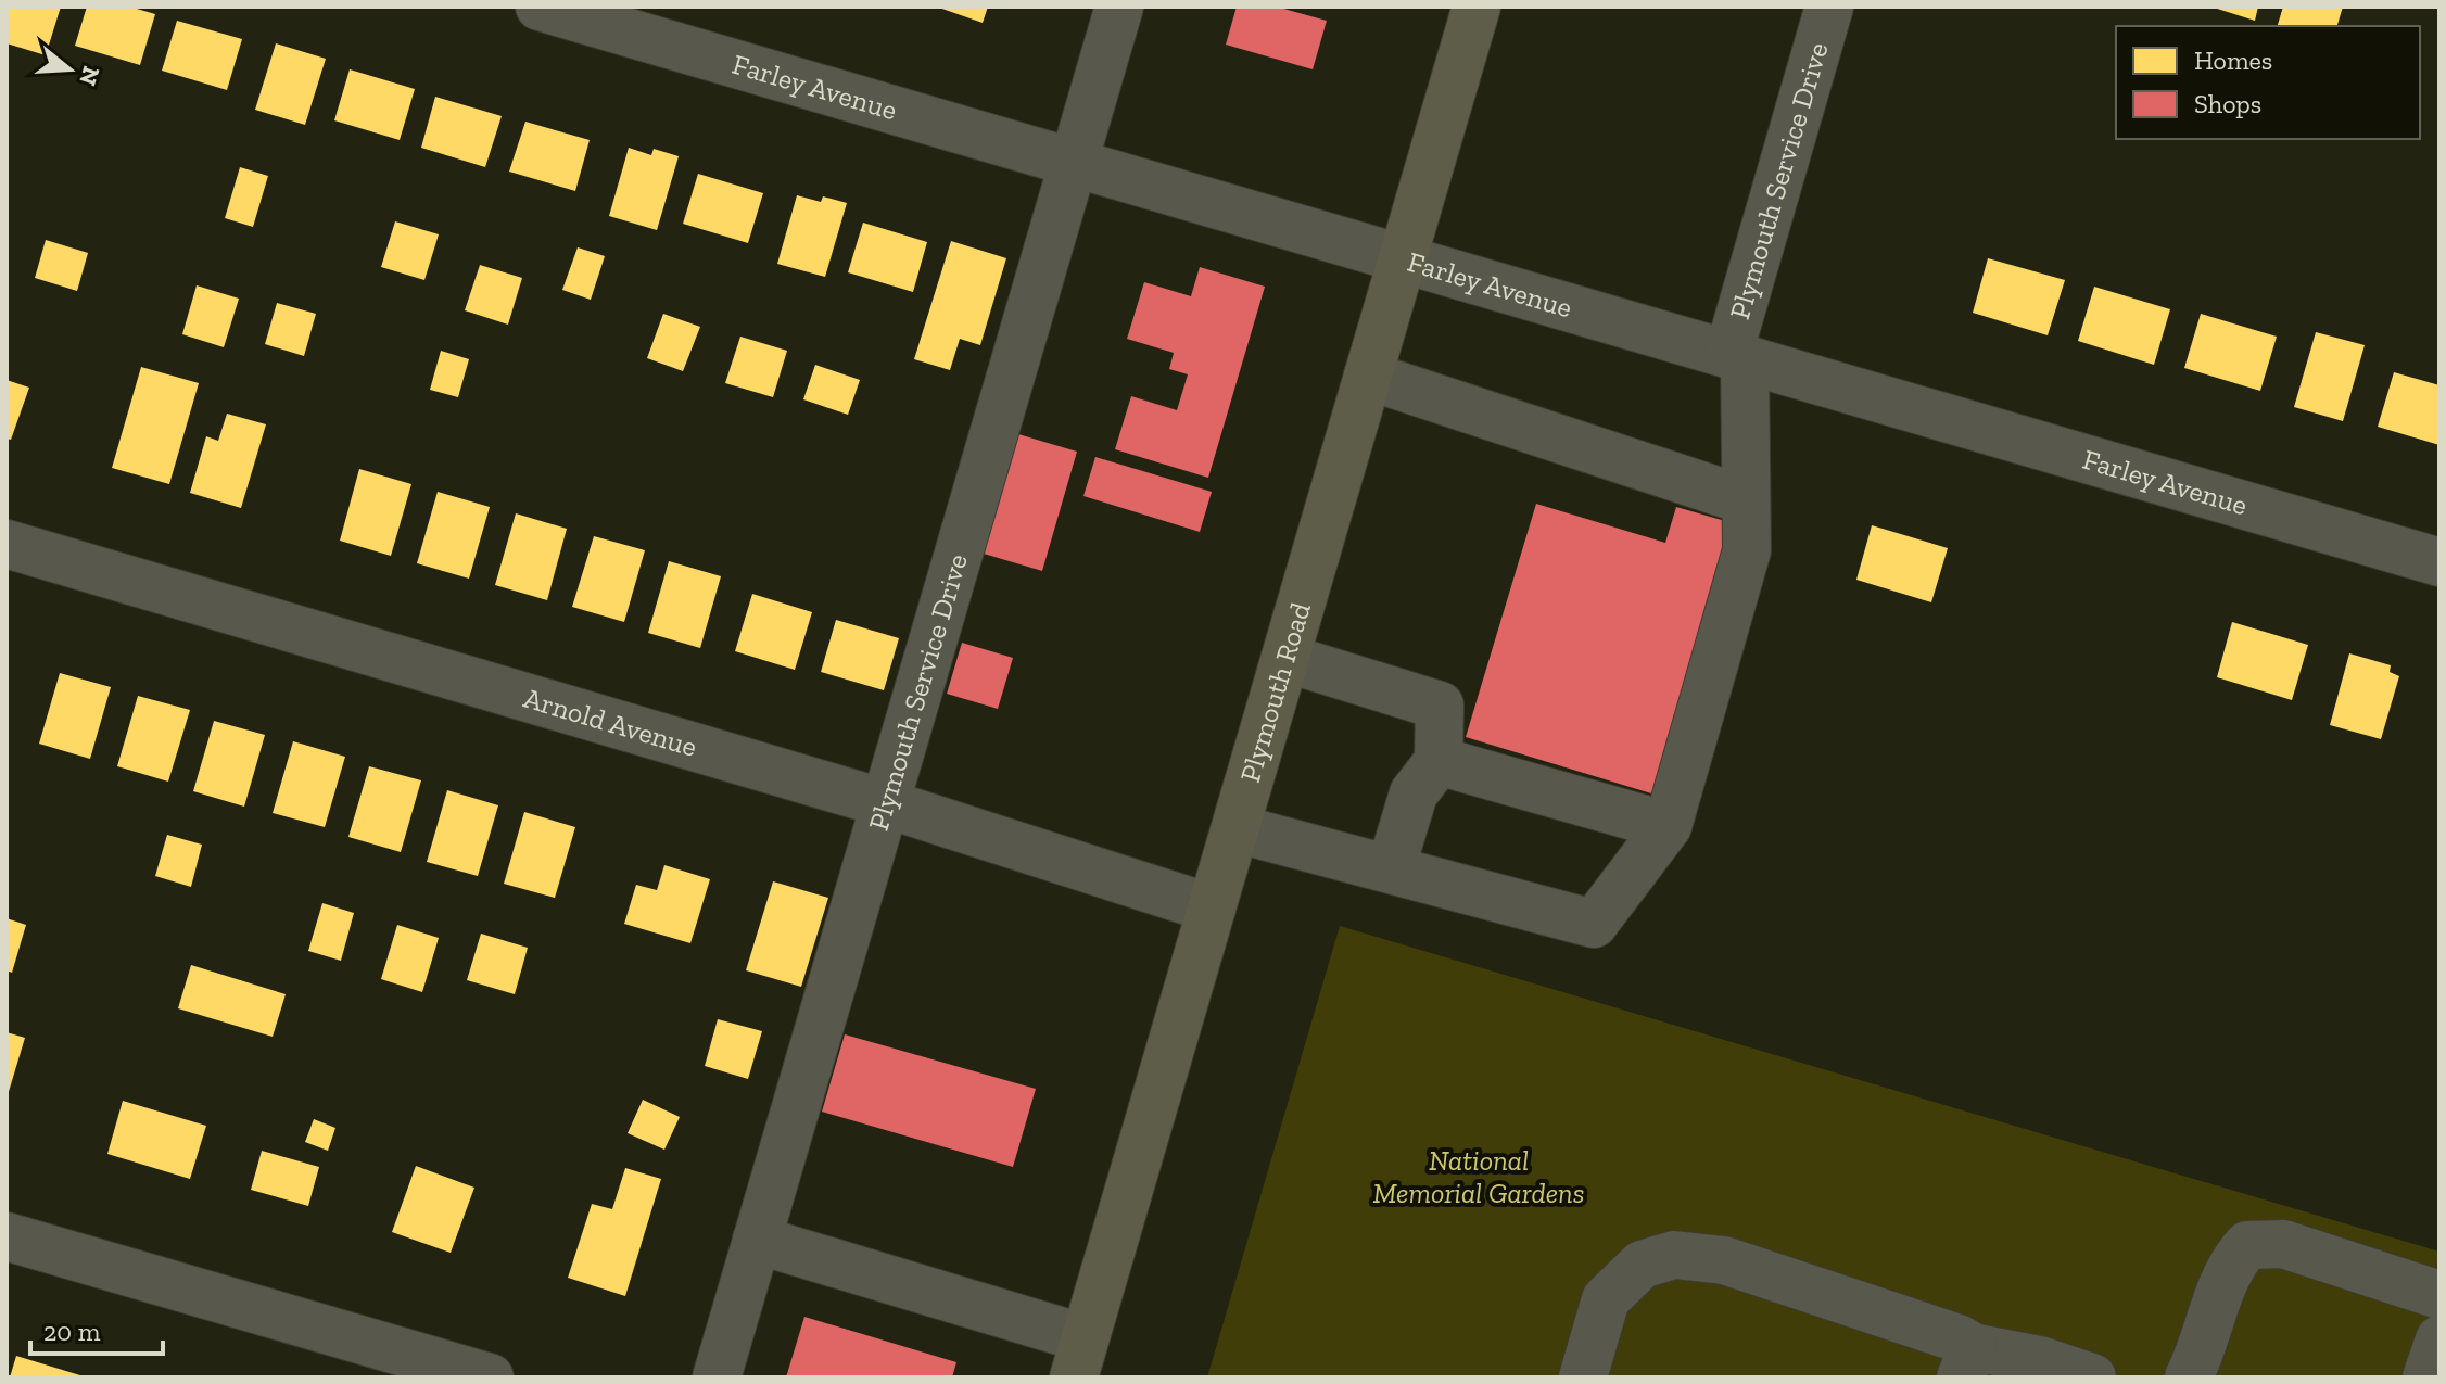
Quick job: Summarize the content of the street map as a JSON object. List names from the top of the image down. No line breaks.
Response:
{"streets":{"main road":["Plymouth Road"],"street":["Farley Avenue","Plymouth Service Drive","Arnold Avenue"]},"crossings":[["Farley Avenue","Plymouth Service Drive"],["Farley Avenue","Plymouth Road"],["Plymouth Service Drive","Arnold Avenue"],["Plymouth Road","Arnold Avenue"]],"parks":["National Memorial Gardens"],"legend":["Homes","Shops"],"scale_bar":"20 m","north":"right"}
